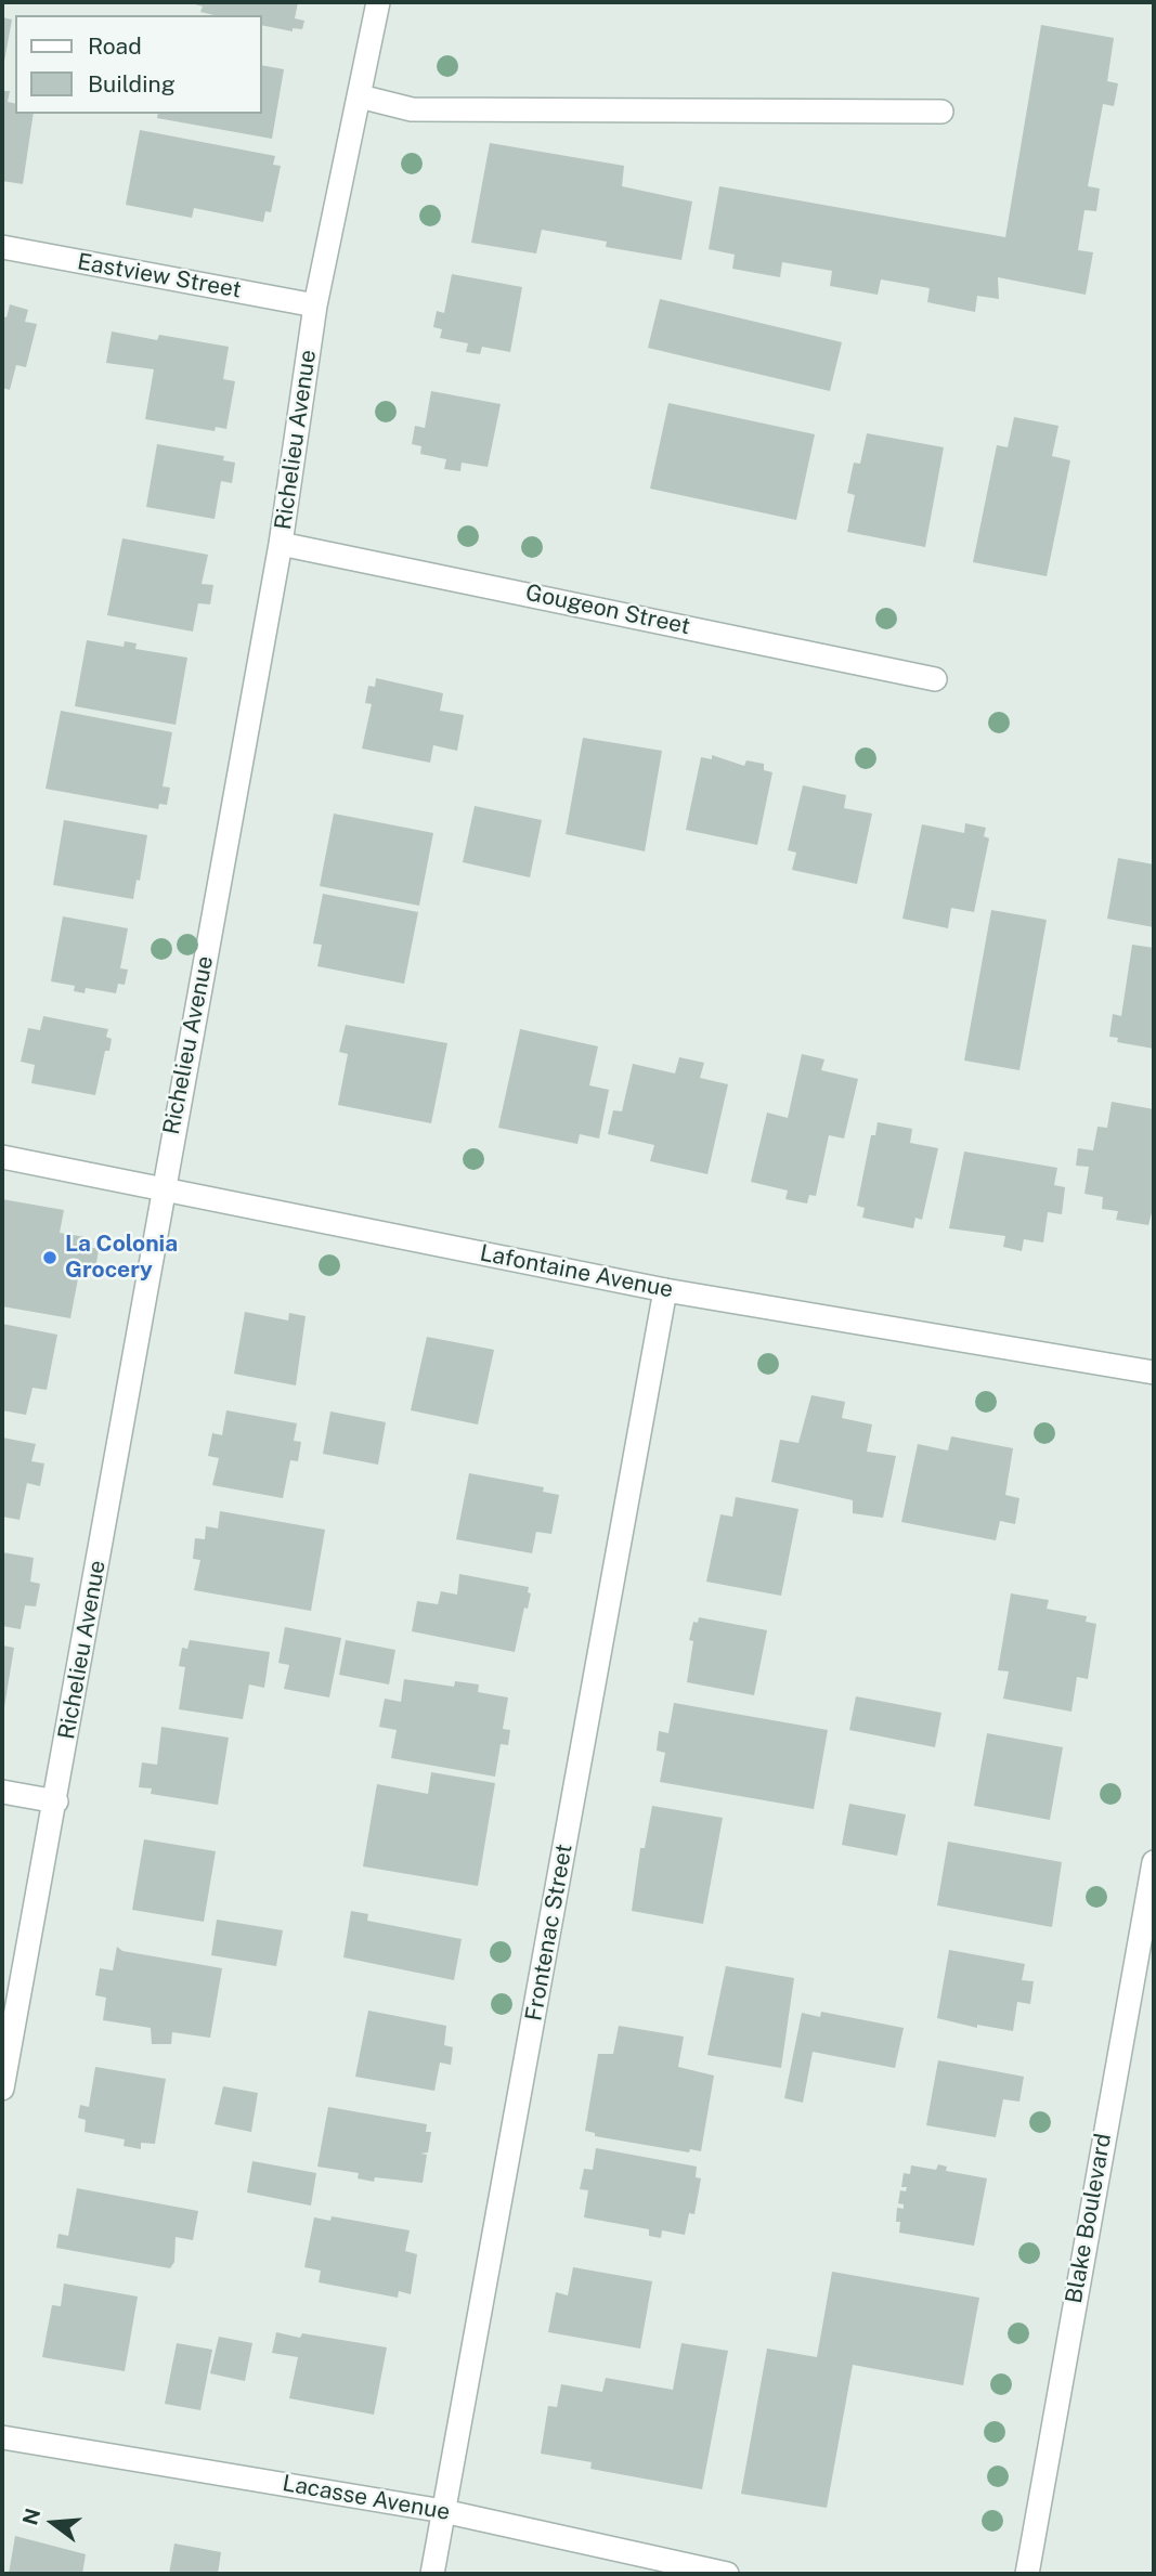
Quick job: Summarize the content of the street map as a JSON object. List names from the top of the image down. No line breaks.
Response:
{"streets":{"street":["Eastview Street","Richelieu Avenue","Gougeon Street","Lafontaine Avenue","Frontenac Street","Blake Boulevard","Lacasse Avenue"]},"crossings":[["Eastview Street","Richelieu Avenue"],["Richelieu Avenue","Gougeon Street"],["Richelieu Avenue","Lafontaine Avenue"],["Lafontaine Avenue","Frontenac Street"],["Frontenac Street","Lacasse Avenue"]],"places":["La Colonia Grocery"],"legend":["Road","Building"],"north":"left"}
